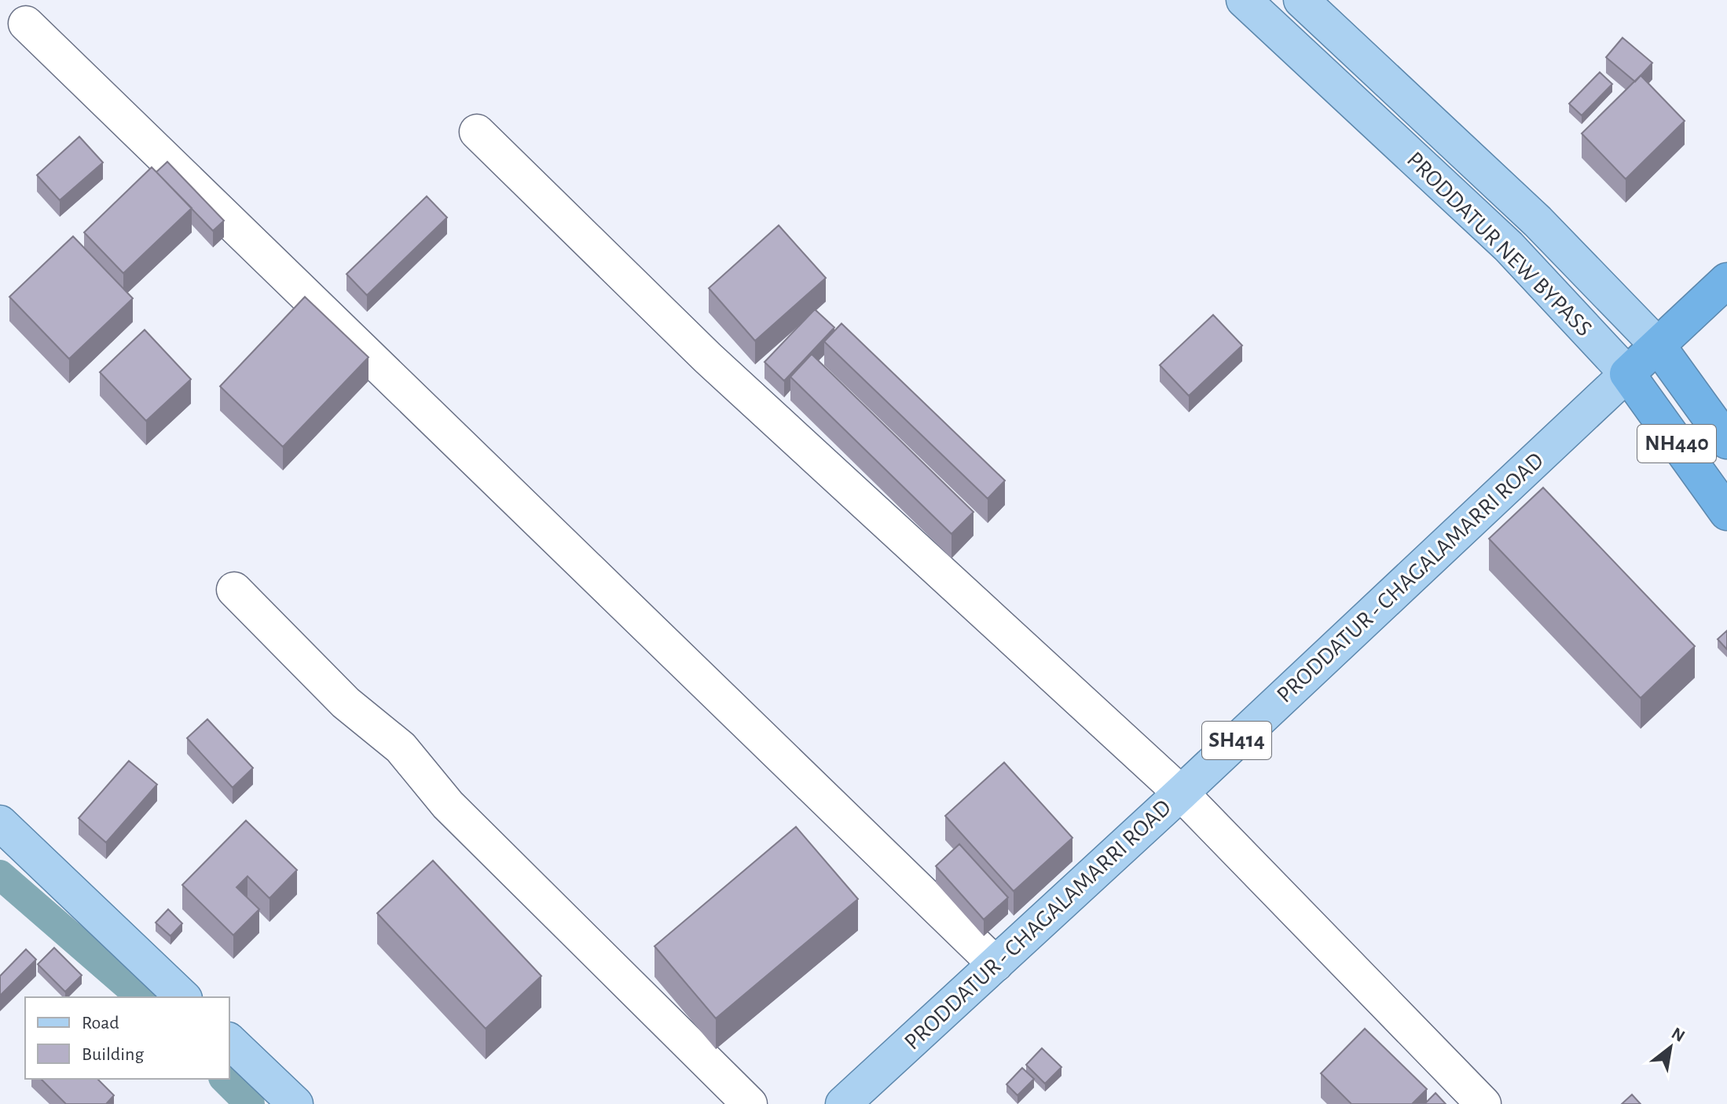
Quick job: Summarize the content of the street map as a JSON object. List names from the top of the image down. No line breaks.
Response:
{"streets":{"highway":["PRODDATUR NEW BYPASS","NH440","PRODDATUR - CHAGALAMARRI ROAD"],"main road":["SH414"]},"crossings":[["PRODDATUR NEW BYPASS","PRODDATUR - CHAGALAMARRI ROAD"]],"legend":["Road","Building"],"north":"top right"}
